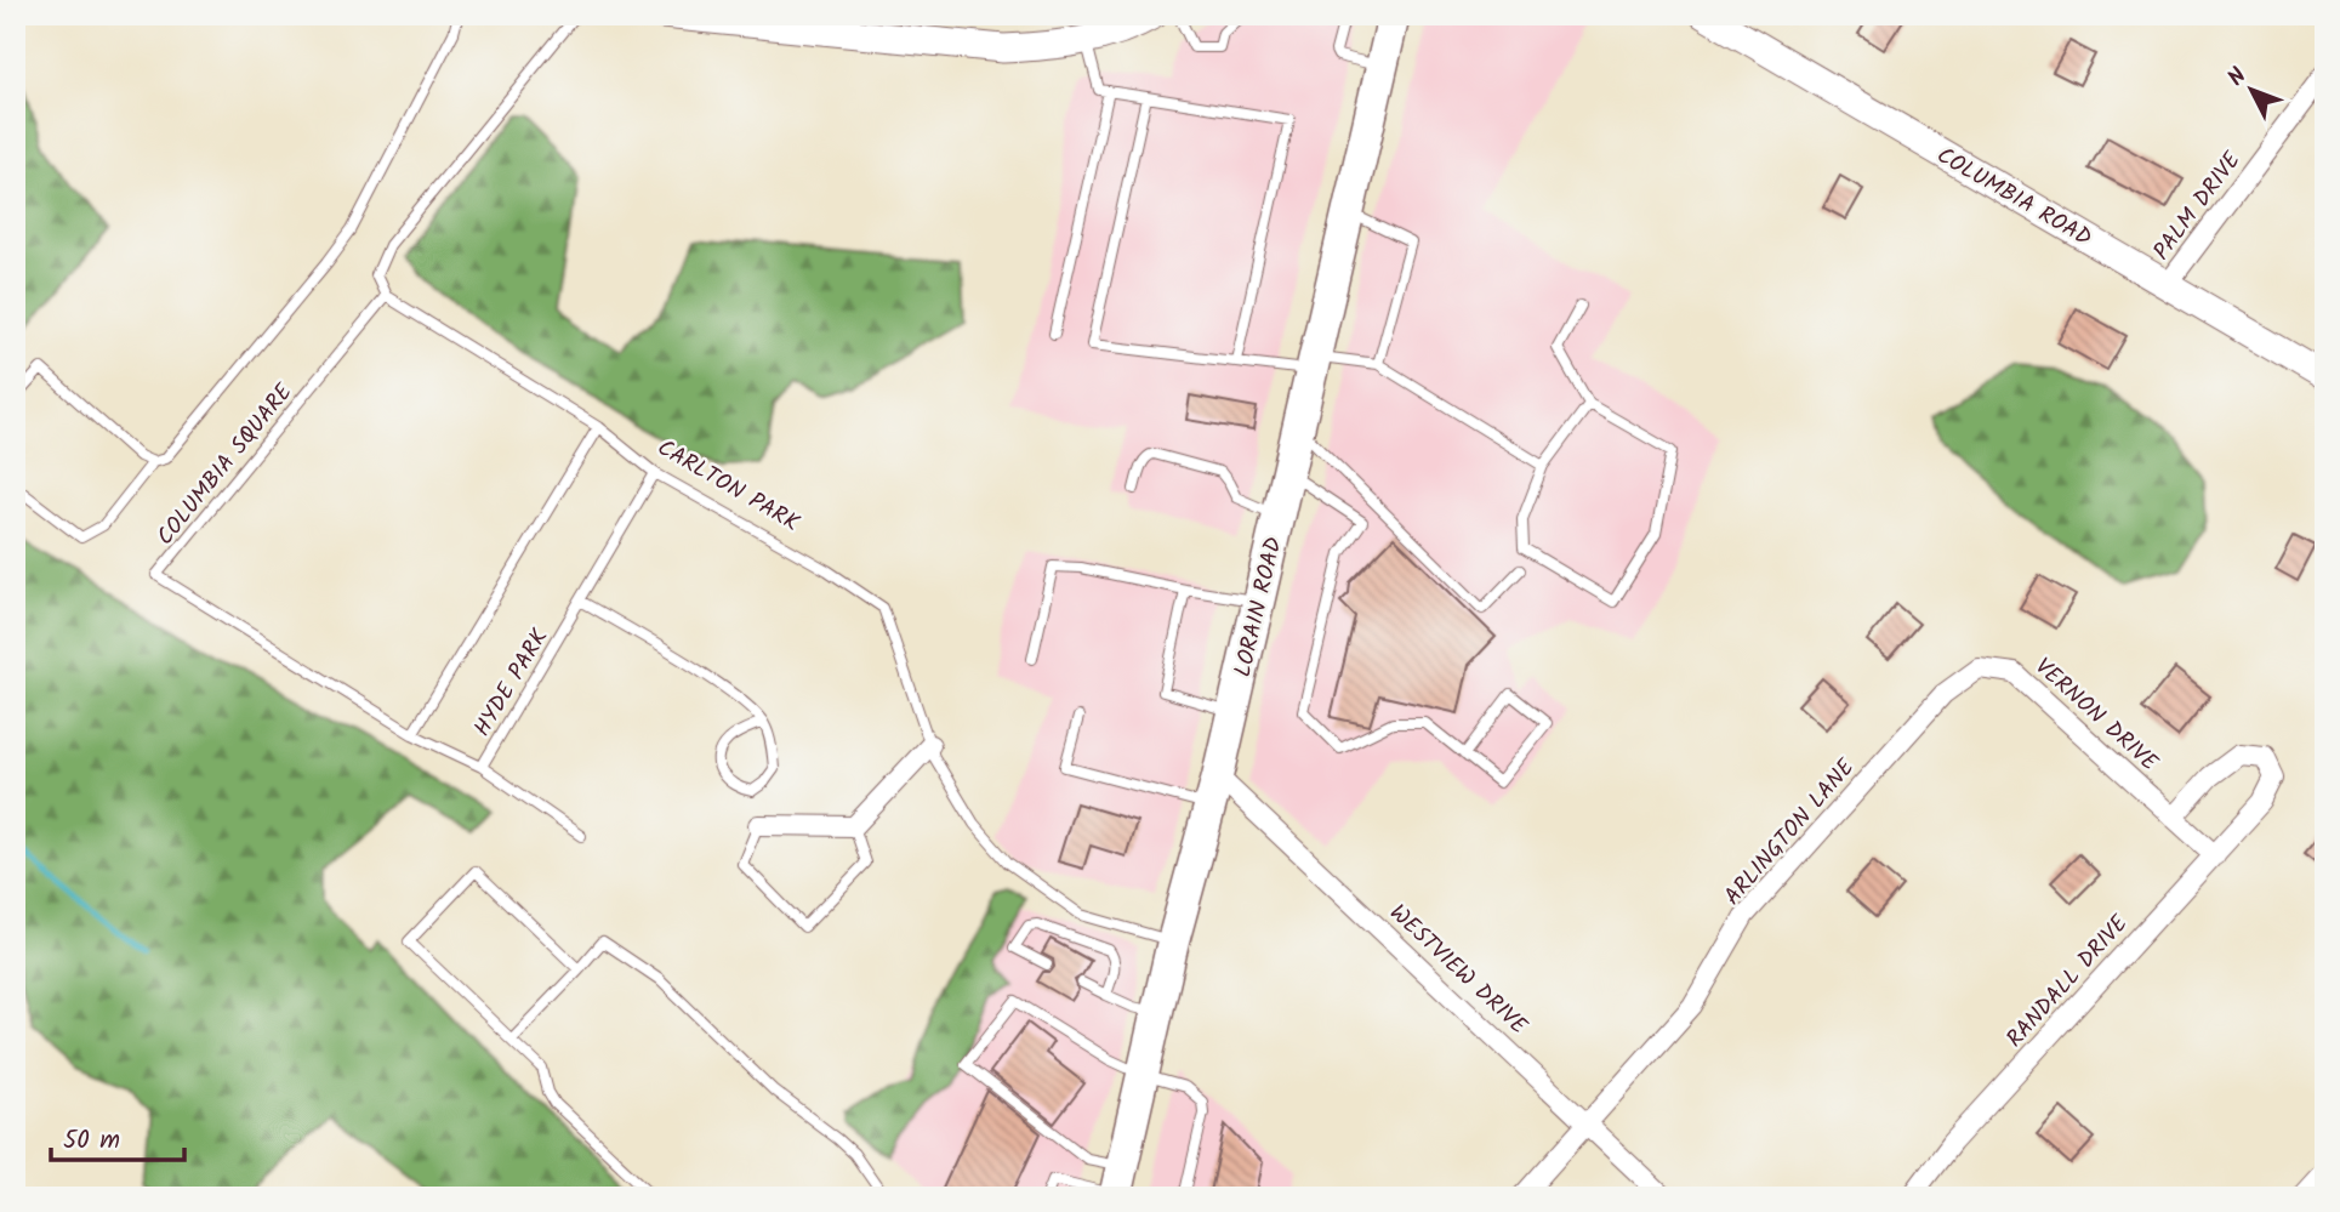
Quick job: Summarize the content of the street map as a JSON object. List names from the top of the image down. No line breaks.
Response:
{"streets":{"main road":["LORAIN ROAD"],"street":["COLUMBIA ROAD","PALM DRIVE","VERNON DRIVE","ARLINGTON LANE","WESTVIEW DRIVE","RANDALL DRIVE"],"lane":["COLUMBIA SQUARE","CARLTON PARK","HYDE PARK"]},"crossings":[["COLUMBIA ROAD","PALM DRIVE"],["COLUMBIA SQUARE","CARLTON PARK"],["CARLTON PARK","LORAIN ROAD"],["CARLTON PARK","HYDE PARK"],["LORAIN ROAD","WESTVIEW DRIVE"],["VERNON DRIVE","ARLINGTON LANE"],["VERNON DRIVE","RANDALL DRIVE"],["ARLINGTON LANE","WESTVIEW DRIVE"]],"scale_bar":"50 m","north":"top left"}
